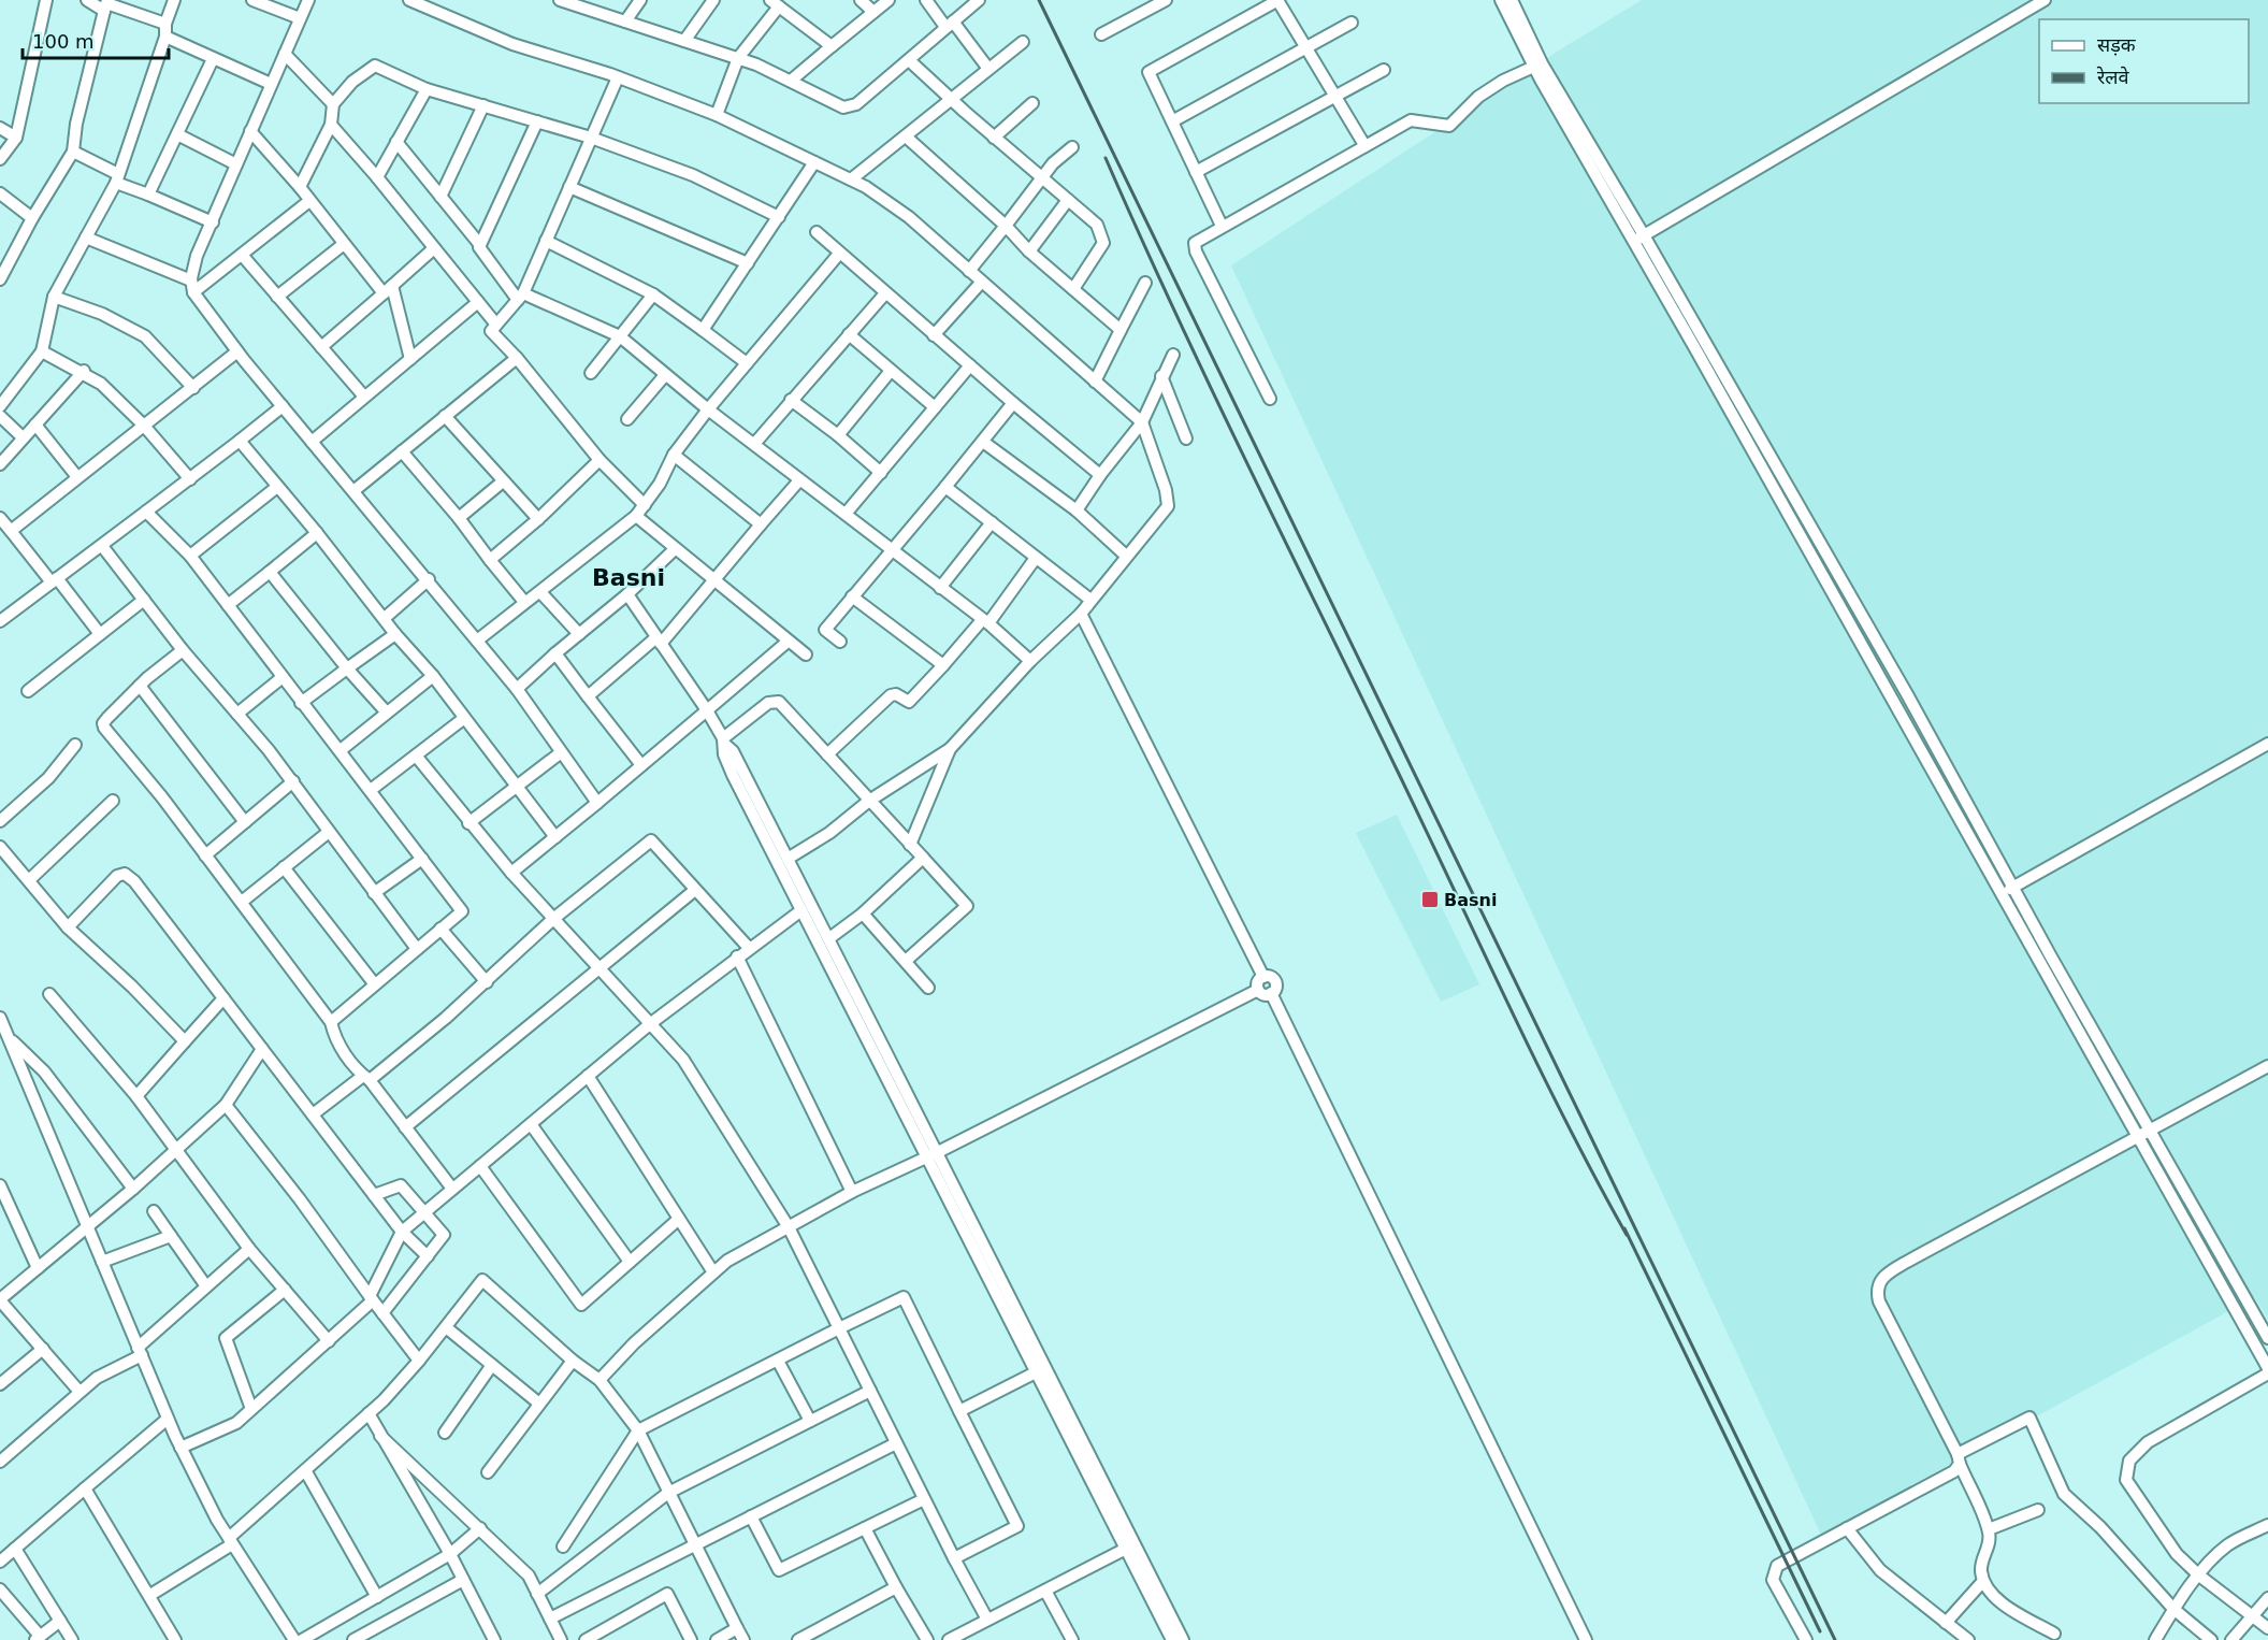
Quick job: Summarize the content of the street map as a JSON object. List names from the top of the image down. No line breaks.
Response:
{"districts":["Basni"],"places":{"transit":["Basni"]},"legend":["सड़क","रेलवे"],"scale_bar":"100 m"}
